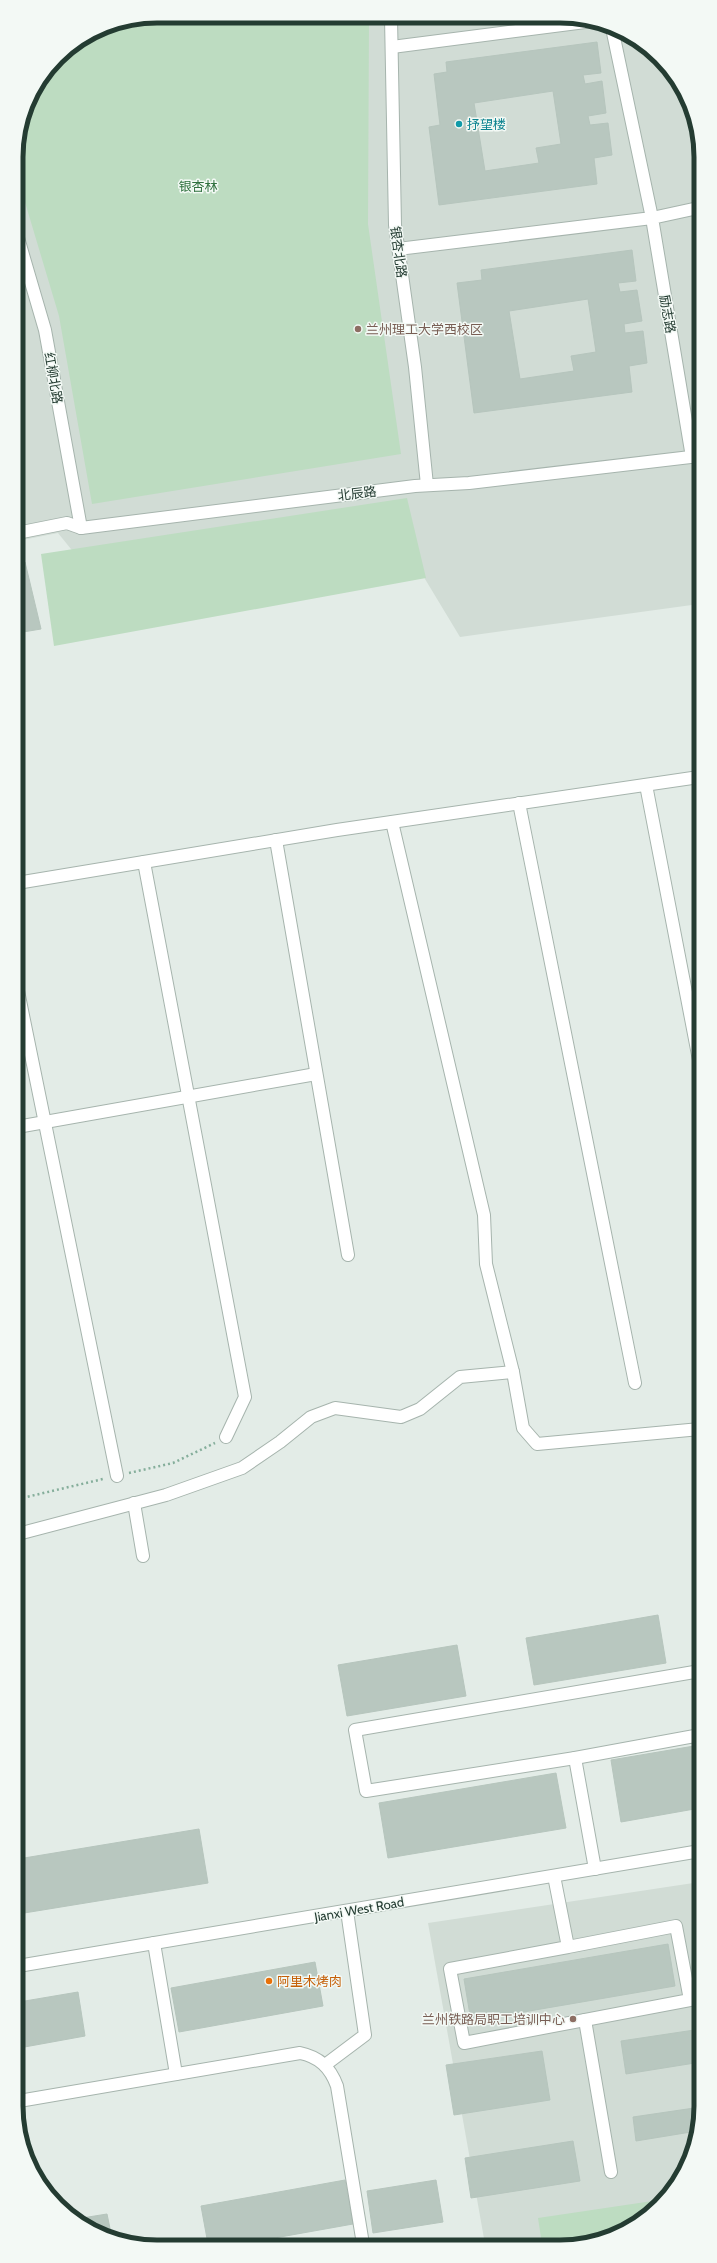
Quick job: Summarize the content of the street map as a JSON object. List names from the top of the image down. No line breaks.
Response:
{"streets":{"street":["银杏北路","励志路","红柳北路","北辰路","Jianxi West Road"]},"crossings":[["银杏北路","北辰路"],["红柳北路","北辰路"]],"parks":["银杏林"],"places":["抒望楼","兰州理工大学西校区","阿里木烤肉","兰州铁路局职工培训中心"]}
